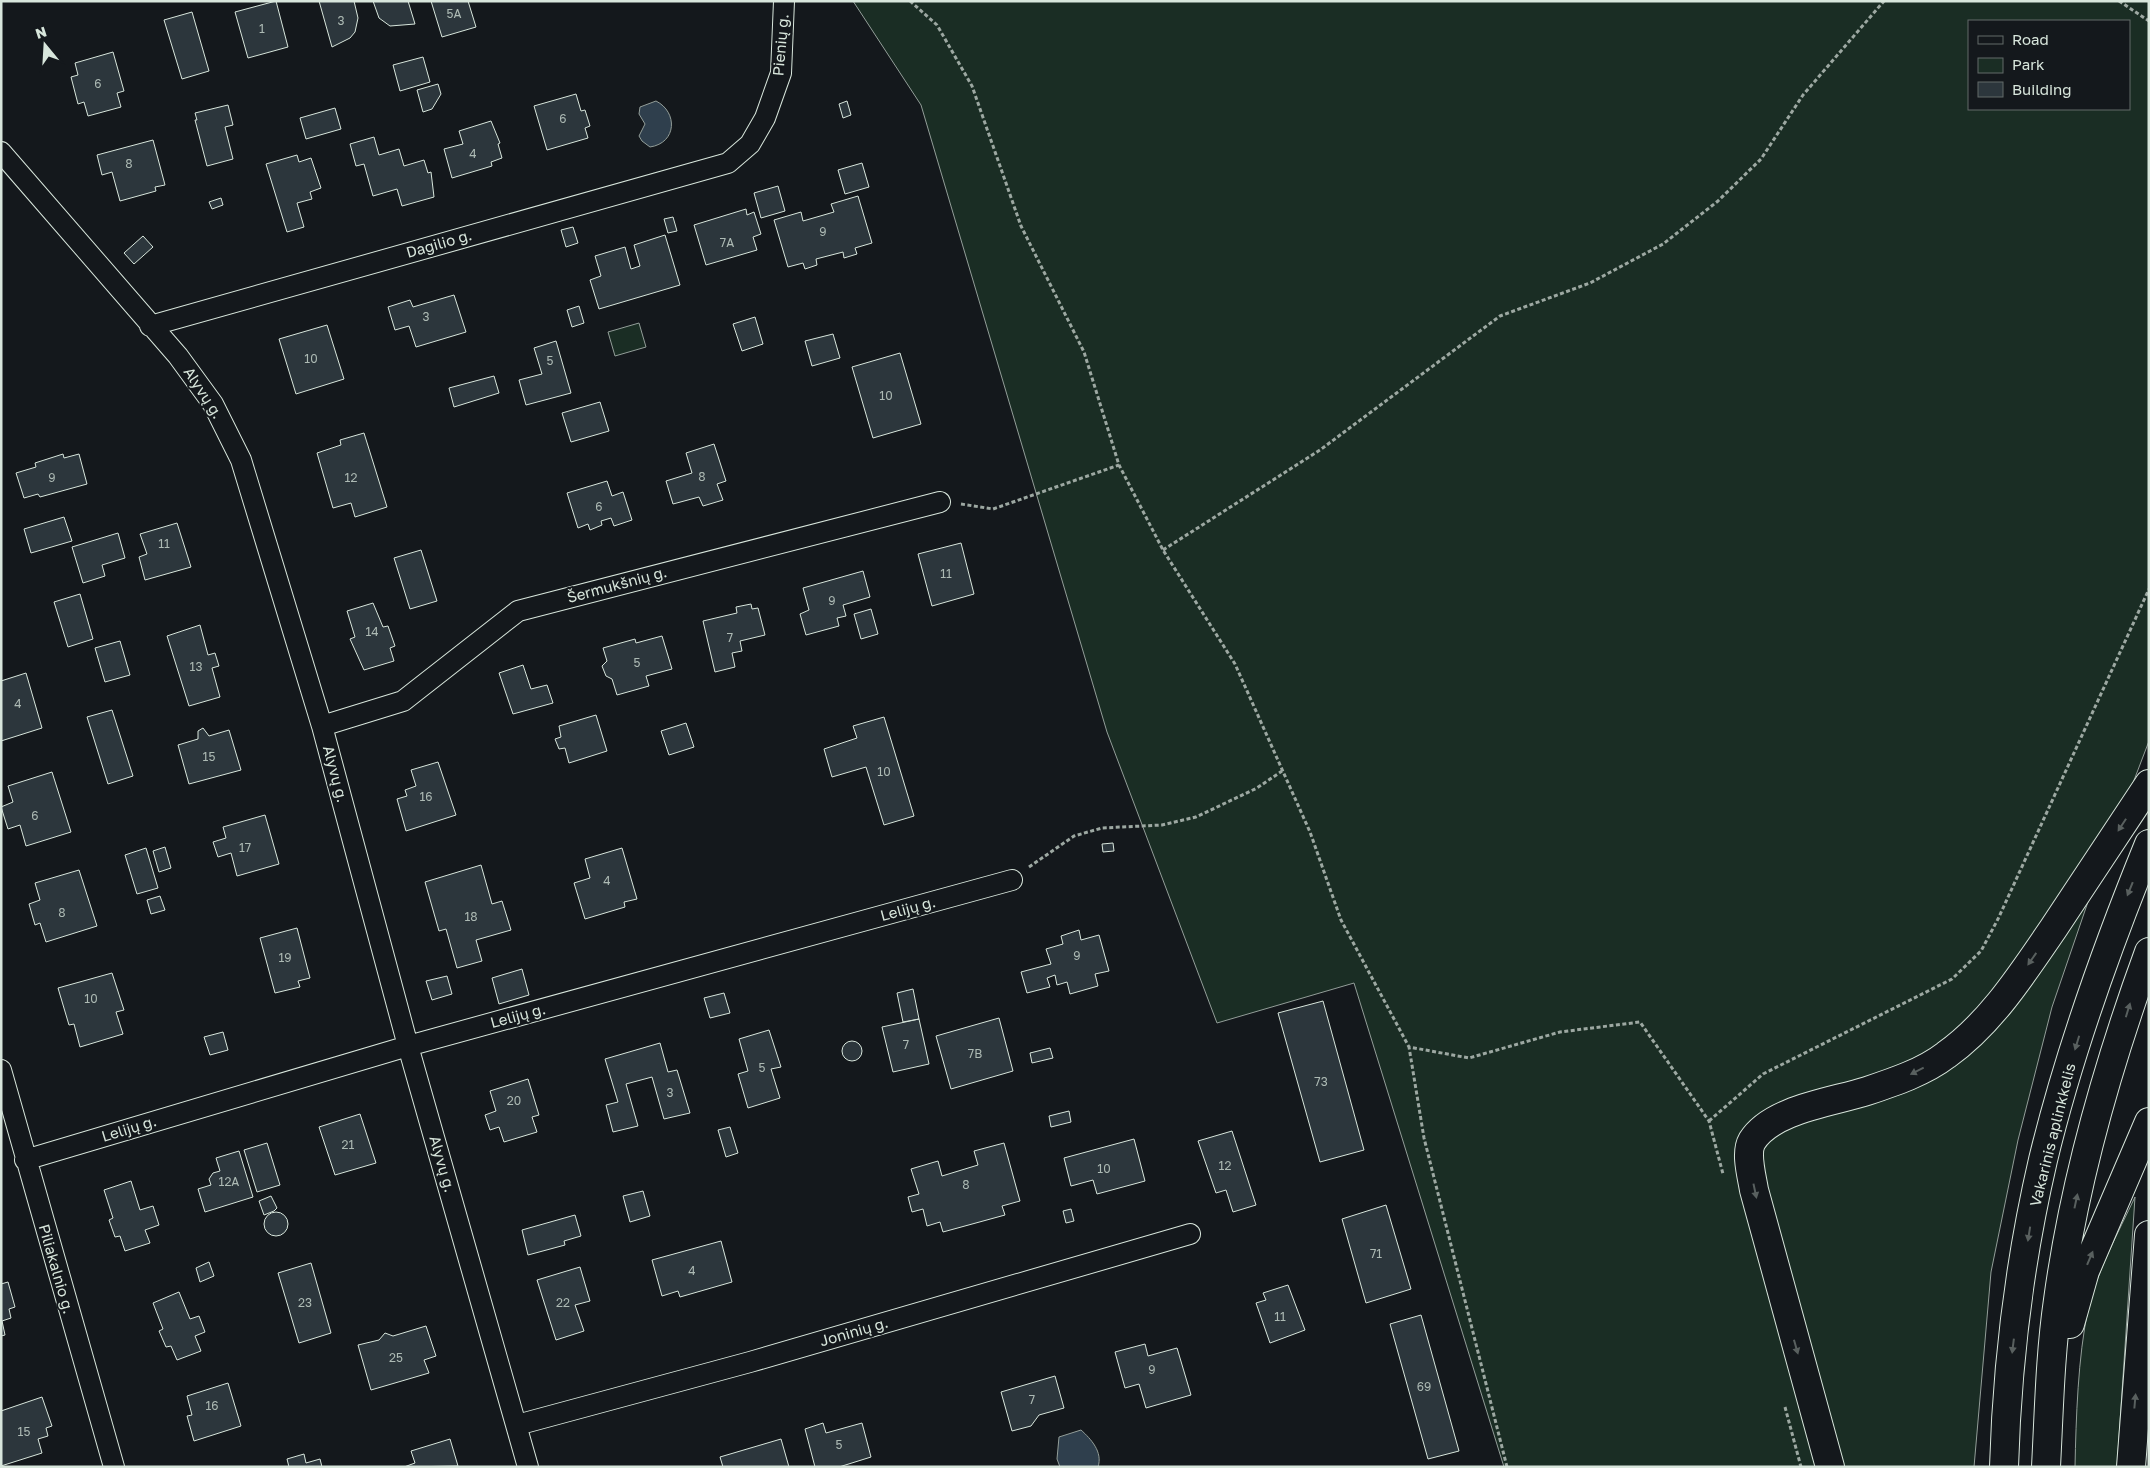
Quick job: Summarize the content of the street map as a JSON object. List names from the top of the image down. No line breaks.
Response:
{"streets":{"highway":["Vakarinis aplinkkelis"],"street":["Pienių g.","Dagilio g.","Alyvų g.","Šermukšnių g.","Lelijų g.","Piliakalnio g.","Joninių g."]},"crossings":[["Pienių g.","Dagilio g."],["Dagilio g.","Alyvų g."],["Alyvų g.","Šermukšnių g."],["Alyvų g.","Lelijų g."],["Alyvų g.","Joninių g."],["Lelijų g.","Piliakalnio g."]],"house_numbers":["5A","3","1","6","6","4","8","9","7A","3","10","5","10","8","9","12","6","11","11","9","14","7","5","13","4","15","10","16","6","17","4","8","18","9","19","10","7","7B","5","73","3","20","21","12","10","12A","8","71","4","23","22","11","25","9","69","7","16","15","5"],"legend":["Road","Park","Building"],"north":"top"}
